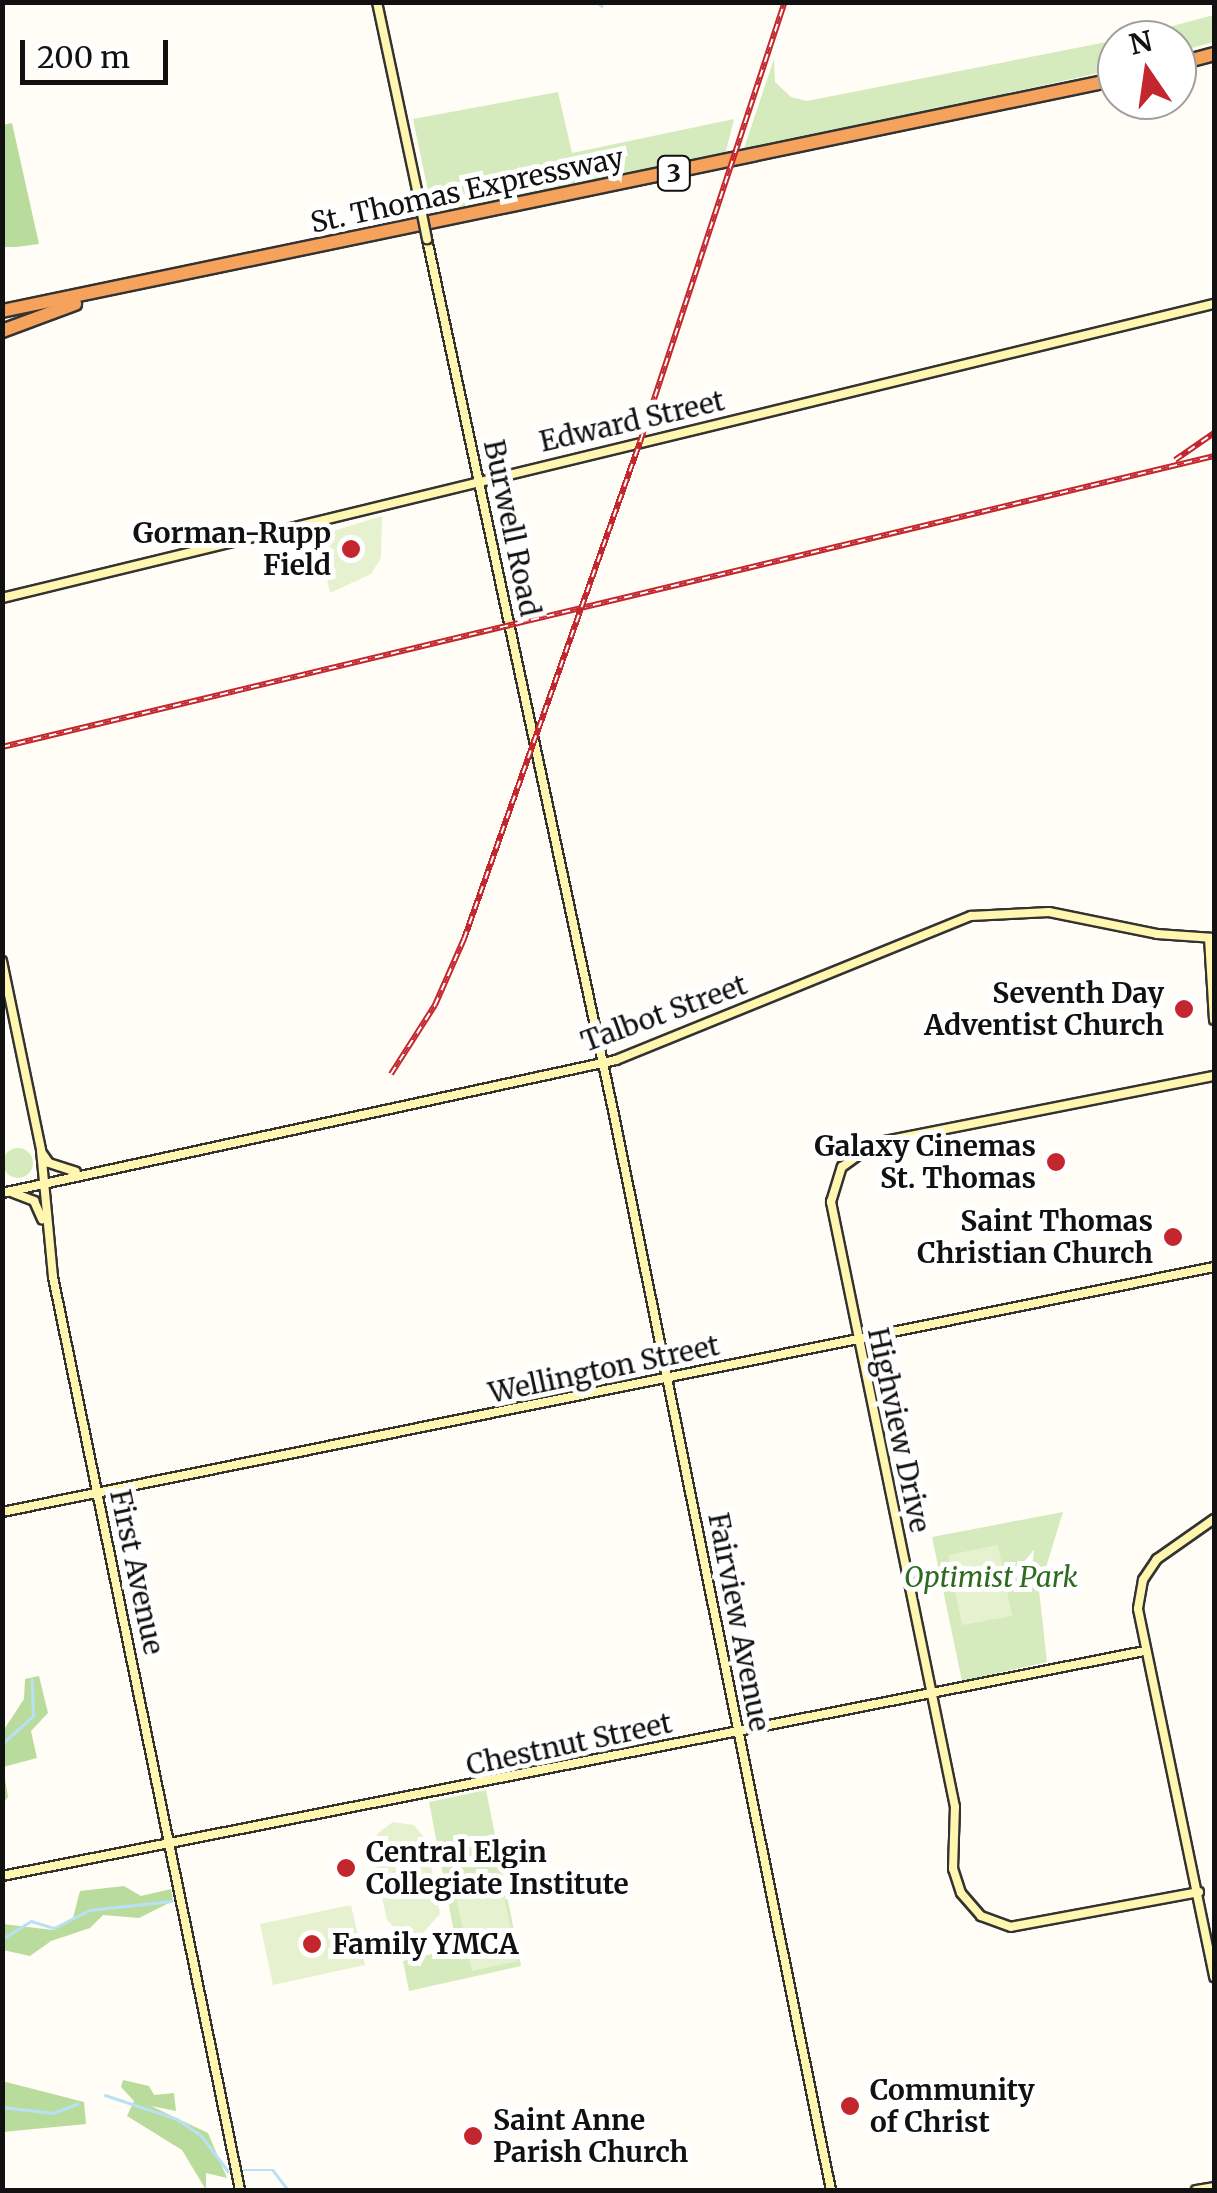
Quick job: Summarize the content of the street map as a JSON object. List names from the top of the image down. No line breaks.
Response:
{"streets":{"highway":["3","St. Thomas Expressway"],"street":["Edward Street","Burwell Road","Talbot Street","Wellington Street","Highview Drive","First Avenue","Fairview Avenue","Chestnut Street"]},"crossings":[["Edward Street","Burwell Road"],["Burwell Road","Talbot Street"],["Burwell Road","Fairview Avenue"],["Talbot Street","First Avenue"],["Talbot Street","Fairview Avenue"],["Wellington Street","Highview Drive"],["Wellington Street","First Avenue"],["Wellington Street","Fairview Avenue"],["Highview Drive","Chestnut Street"],["First Avenue","Chestnut Street"],["Fairview Avenue","Chestnut Street"]],"parks":["Optimist Park"],"places":["Gorman-Rupp Field","Seventh Day Adventist Church","Galaxy Cinemas St. Thomas","Saint Thomas Christian Church","Central Elgin Collegiate Institute","Family YMCA","Community of Christ","Saint Anne Parish Church"],"scale_bar":"200 m","north":"top"}
